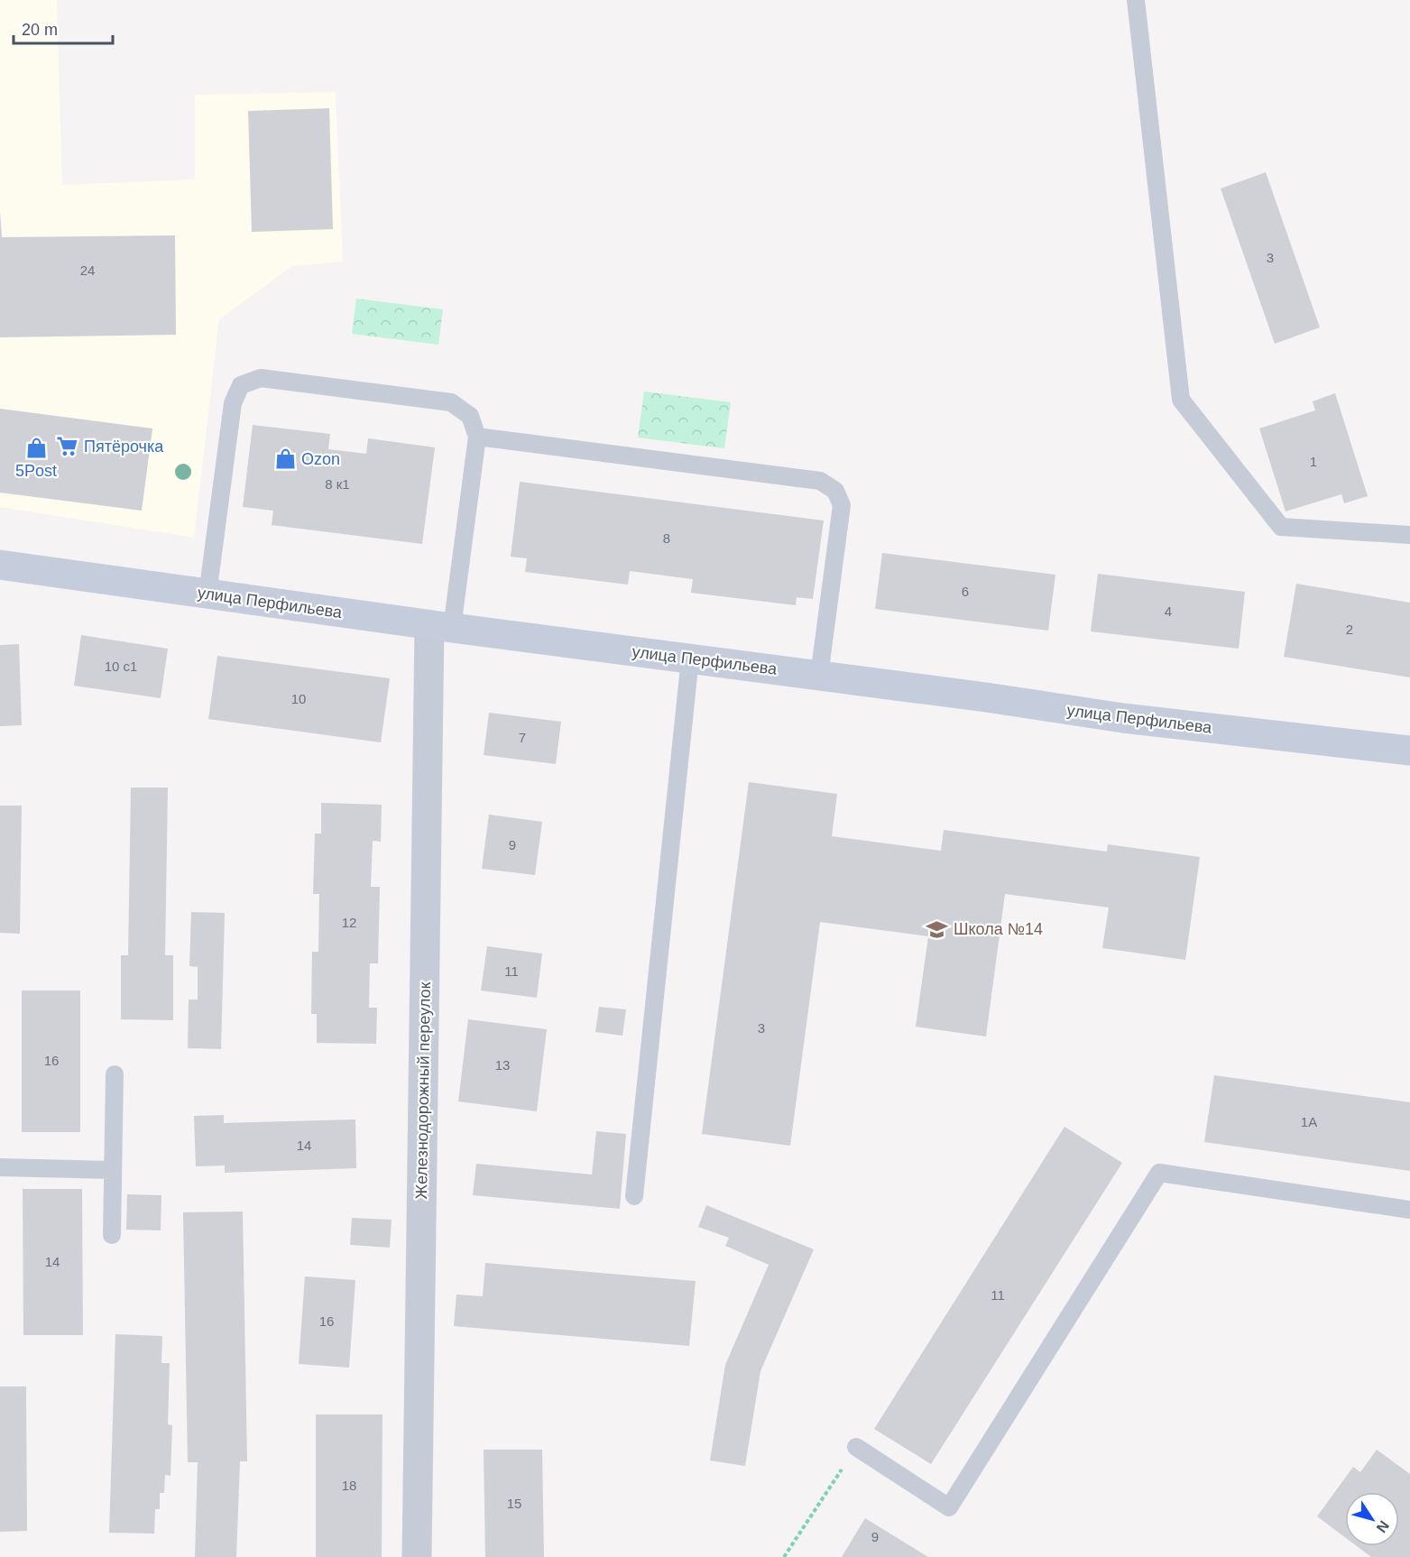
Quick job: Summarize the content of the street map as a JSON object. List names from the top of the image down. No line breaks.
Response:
{"streets":{"main road":["улица Перфильева"],"street":["Железнодорожный переулок"]},"crossings":[["улица Перфильева","Железнодорожный переулок"]],"places":{"supermarket":["Пятёрочка"],"shop":["5Post","Ozon"],"school or university":["Школа №14"]},"house_numbers":["3","24","1","8 к1","8","6","4","2","10 с1","10","7","9","12","11","3","16","13","1А","14","14","11","16","18","15","9"],"scale_bar":"20 m","north":"bottom right"}
